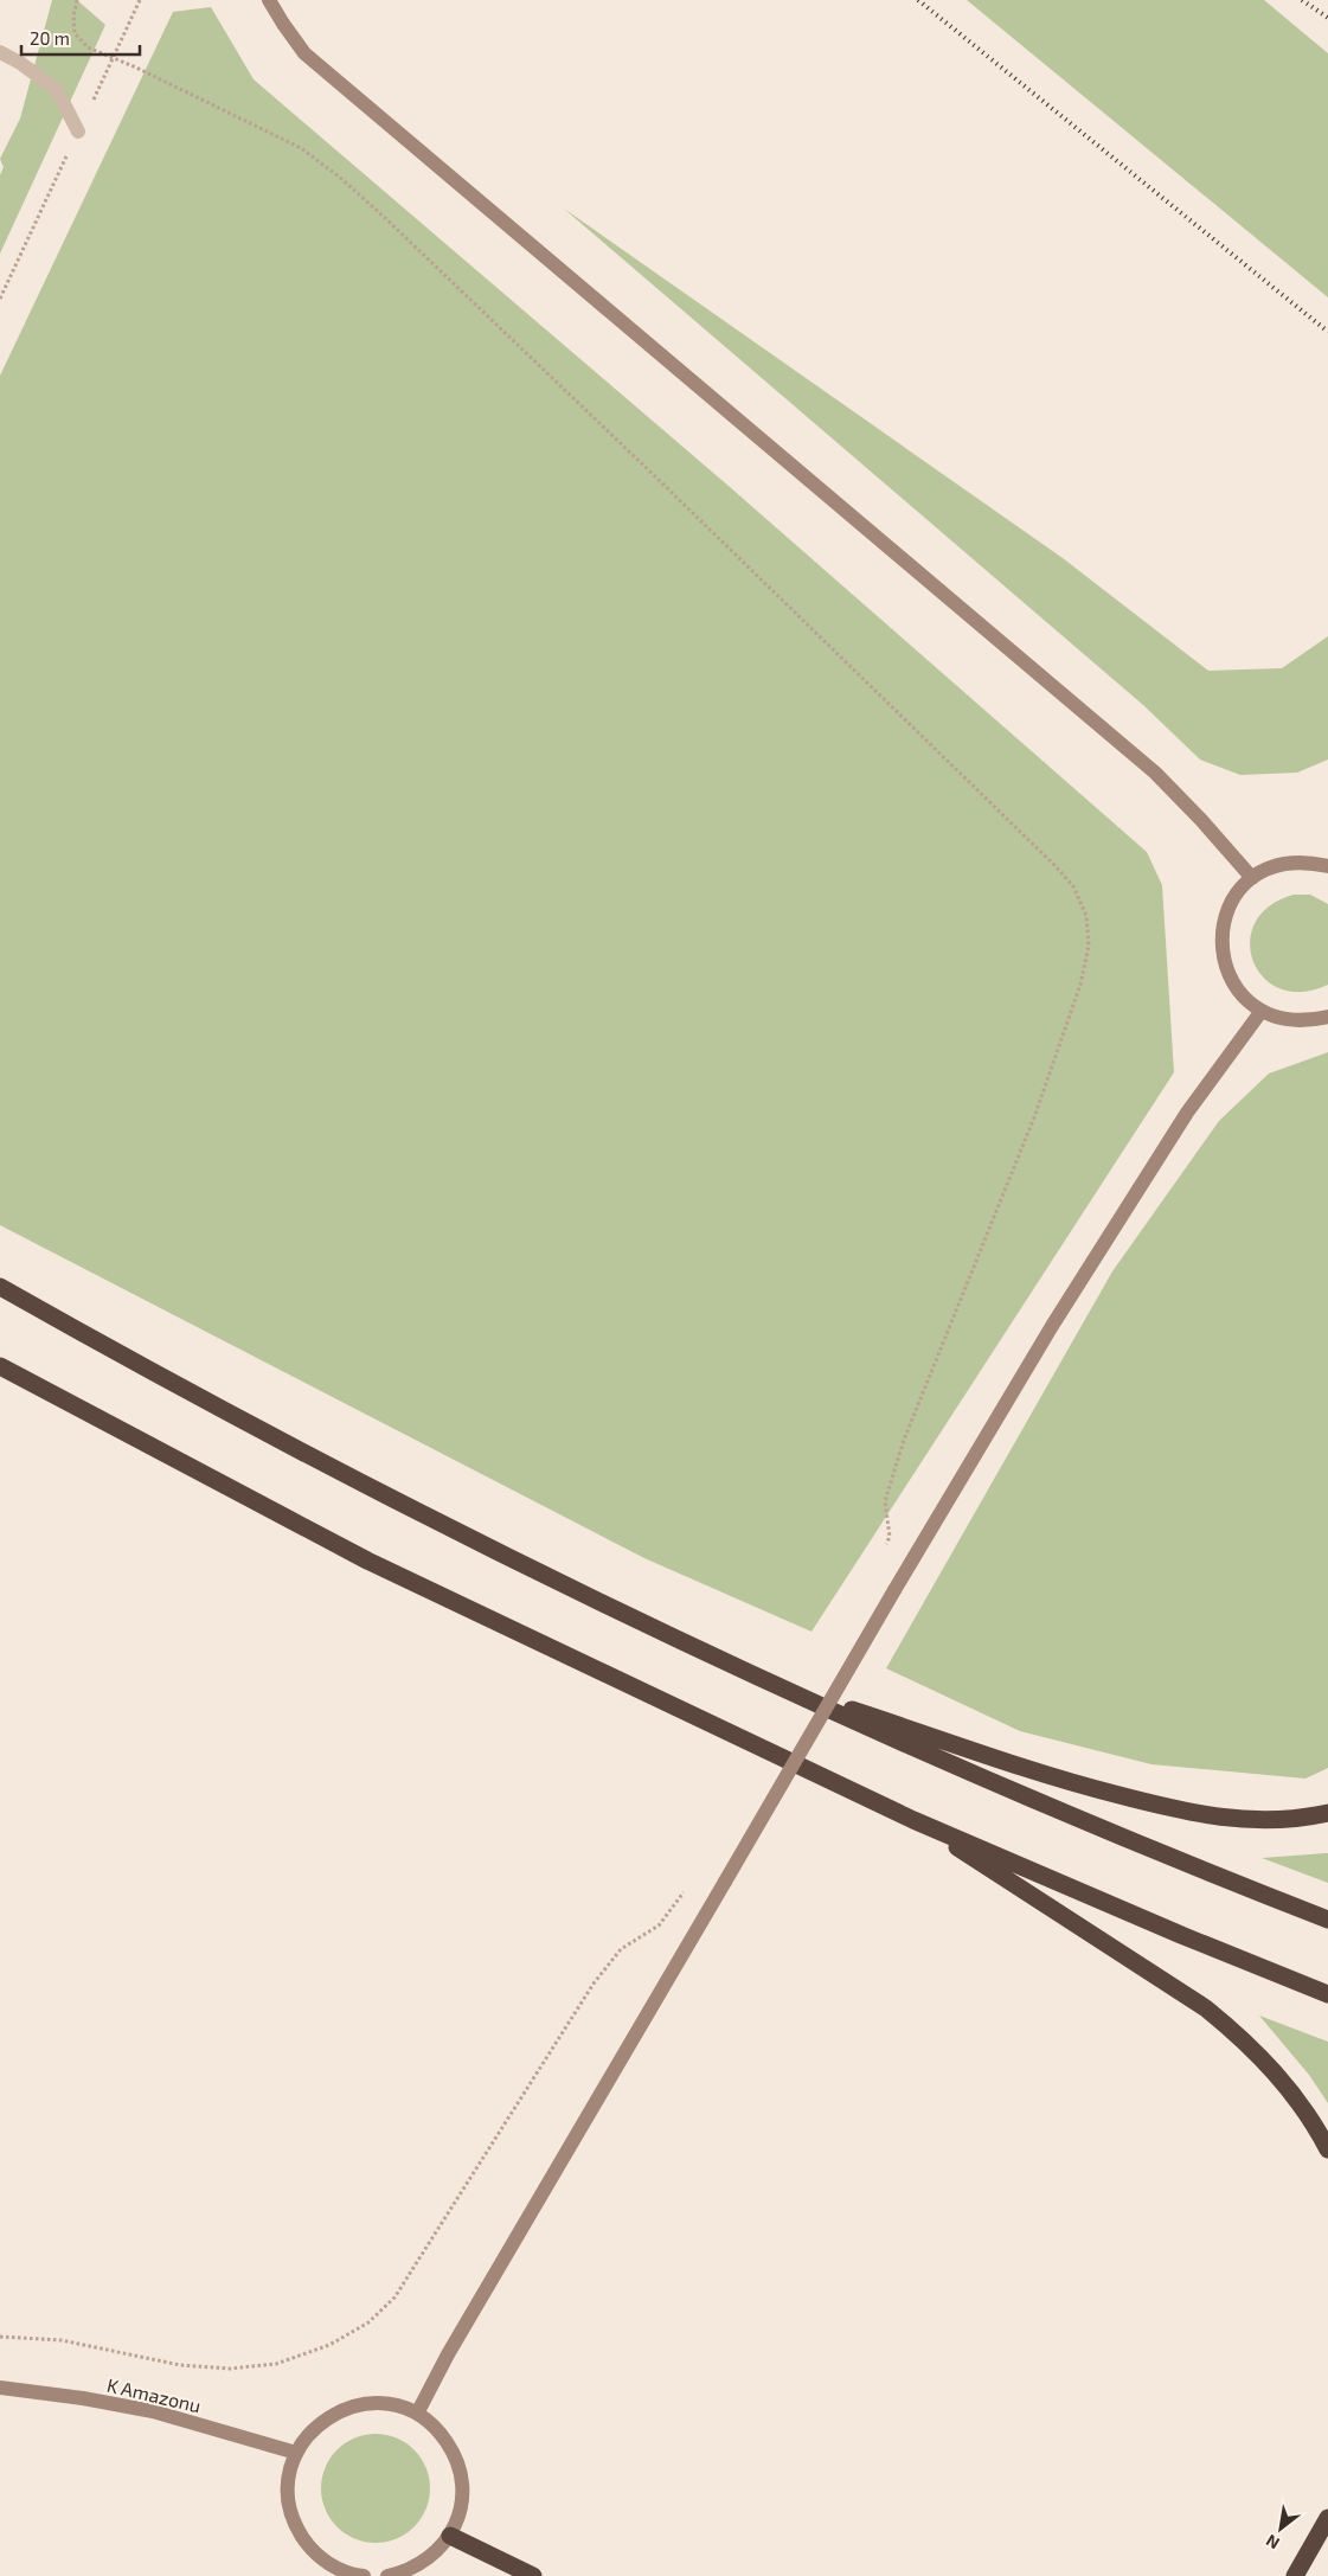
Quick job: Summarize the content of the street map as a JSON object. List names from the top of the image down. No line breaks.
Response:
{"streets":{"street":["K Amazonu"]},"scale_bar":"20 m","north":"bottom left"}
